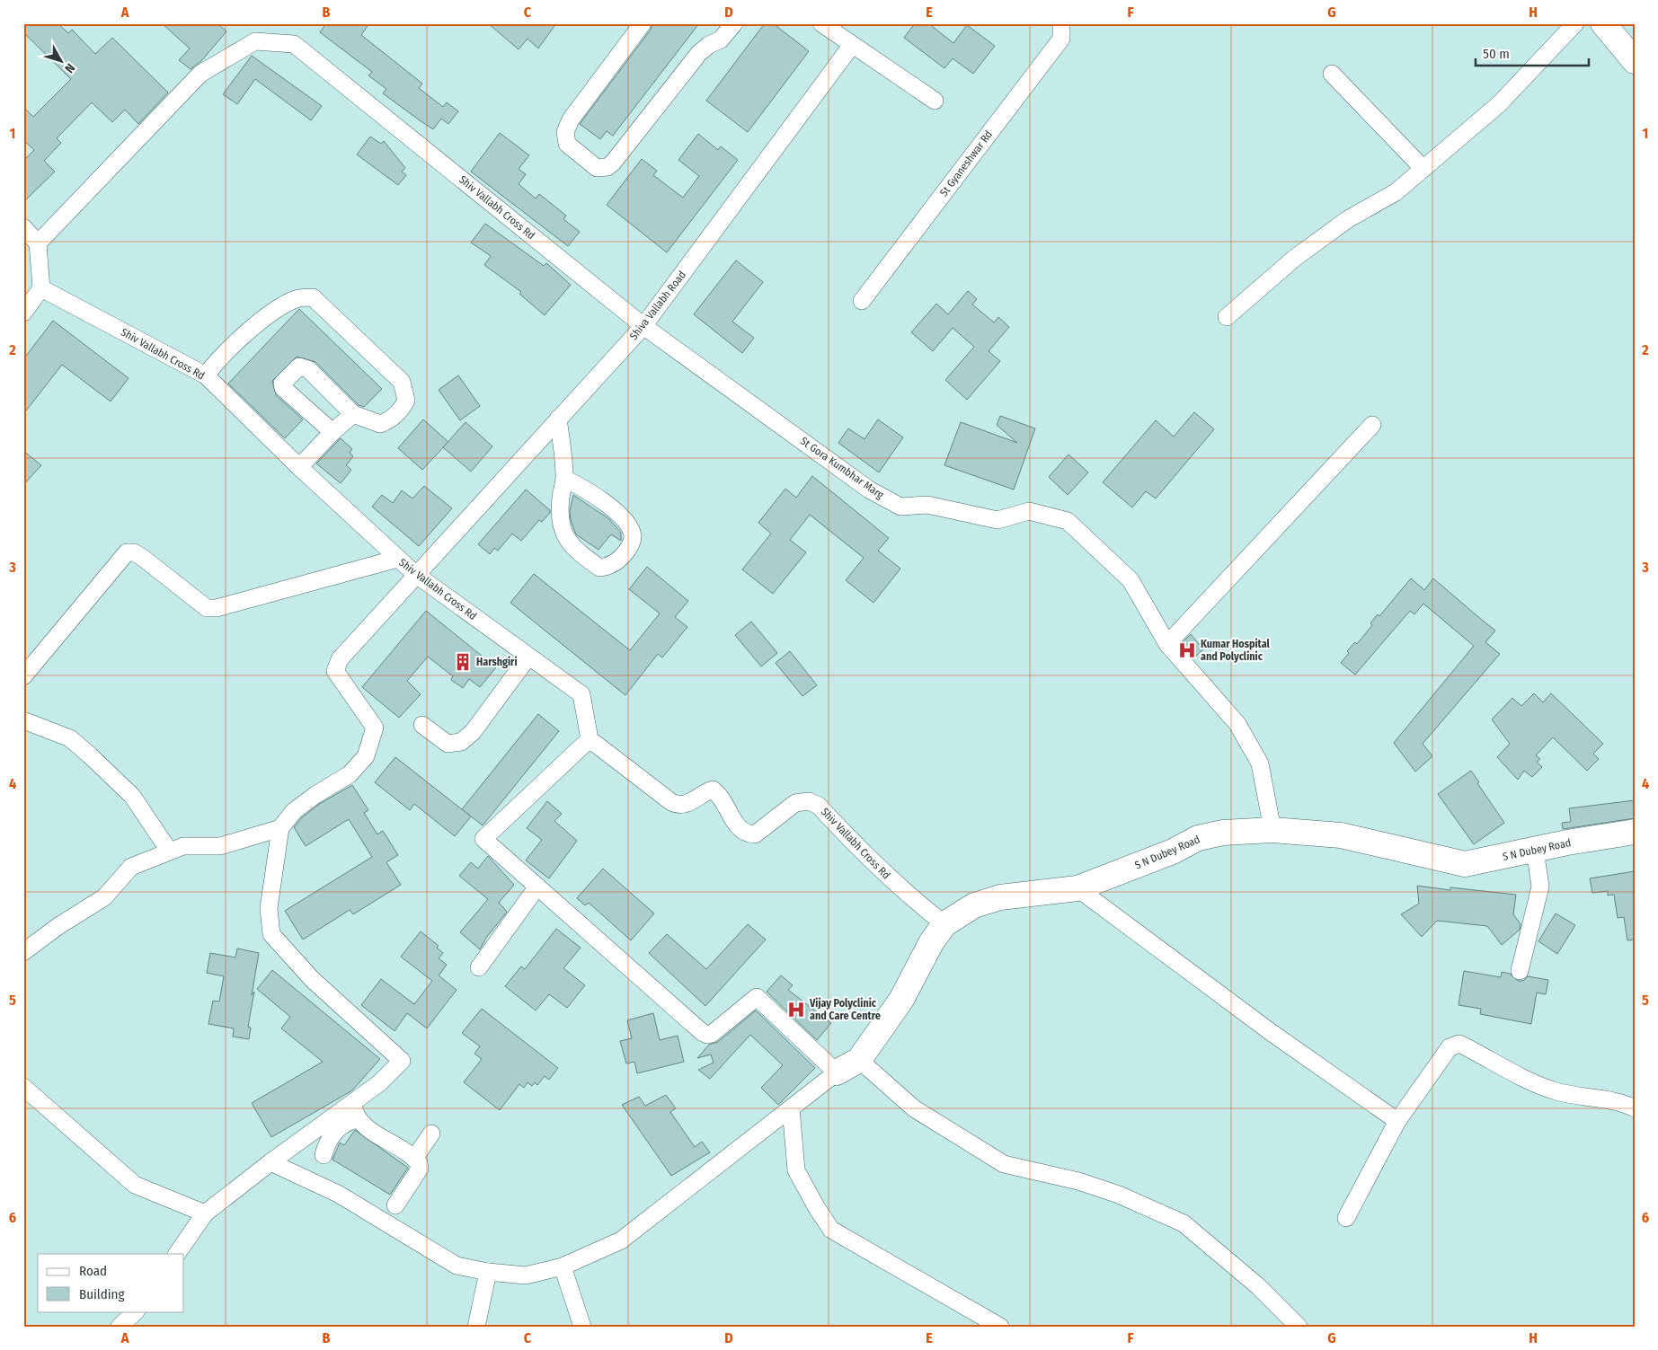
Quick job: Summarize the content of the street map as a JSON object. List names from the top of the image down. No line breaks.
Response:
{"streets":{"street":["St Gyaneshwar Rd","Shiv Vallabh Cross Rd","Shiva Vallabh Road","St Gora Kumbhar Marg","S N Dubey Road"]},"crossings":[["Shiv Vallabh Cross Rd","Shiva Vallabh Road"],["Shiv Vallabh Cross Rd","St Gora Kumbhar Marg"],["Shiv Vallabh Cross Rd","S N Dubey Road"],["Shiva Vallabh Road","St Gora Kumbhar Marg"],["St Gora Kumbhar Marg","S N Dubey Road"]],"places":{"hospital":["Kumar Hospital and Polyclinic","Vijay Polyclinic and Care Centre"],"building":["Harshgiri"]},"legend":["Road","Building"],"scale_bar":"50 m","north":"bottom right","grid":{"columns":["A","B","C","D","E","F","G","H"],"rows":["1","2","3","4","5","6"]}}
